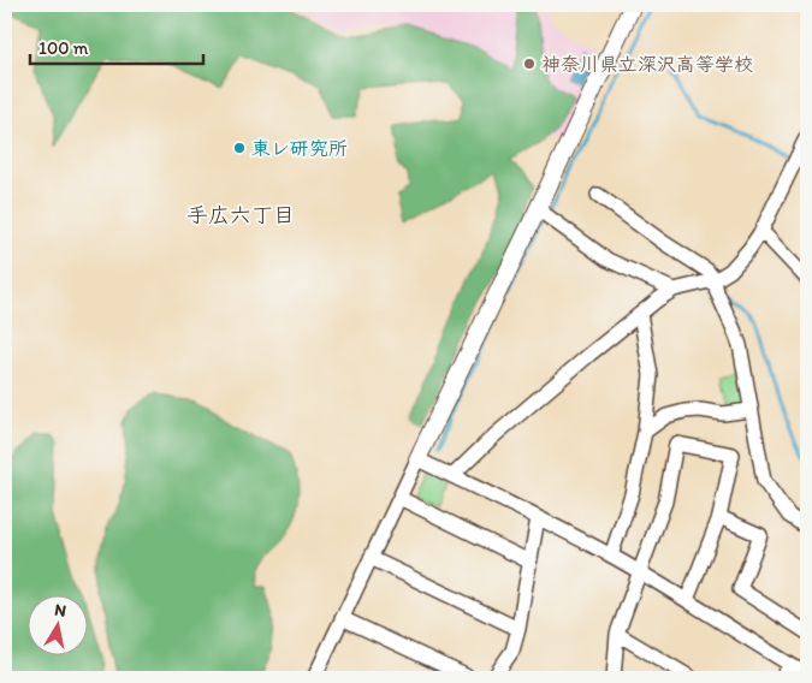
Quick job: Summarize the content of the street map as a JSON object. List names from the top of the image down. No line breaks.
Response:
{"districts":["手広六丁目"],"places":["神奈川県立深沢高等学校","東レ研究所"],"scale_bar":"100 m","north":"top"}
